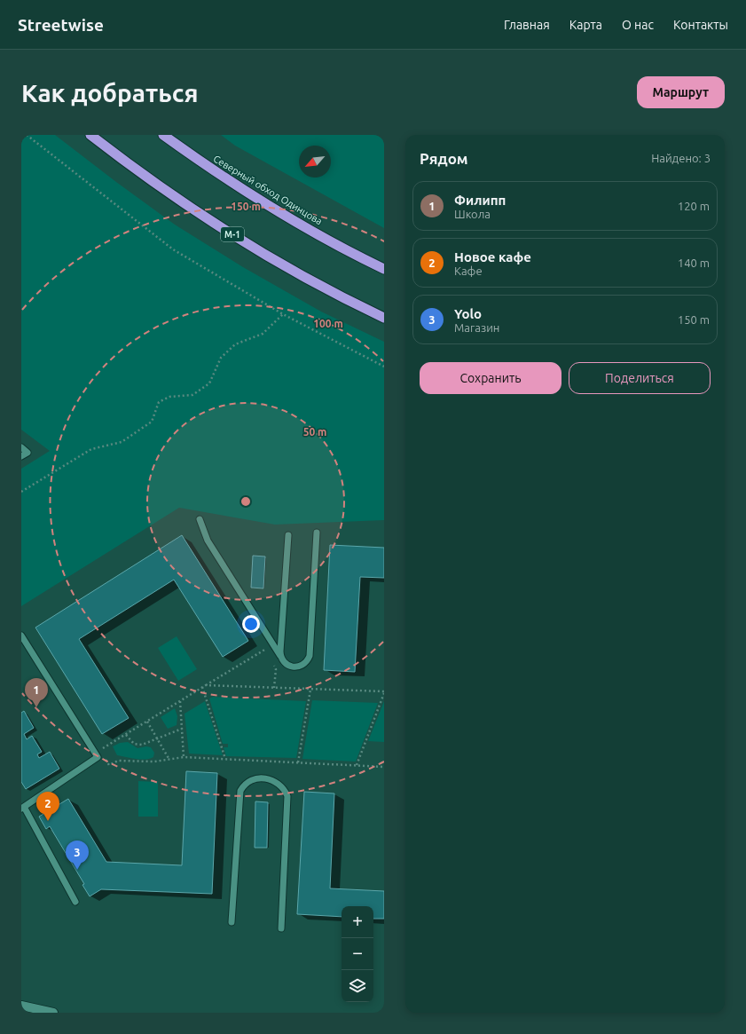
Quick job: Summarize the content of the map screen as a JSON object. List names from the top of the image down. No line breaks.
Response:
{"streets":{"highway":["Северный обход Одинцова","М-1"]},"north":"bottom left","page":{"header":"Streetwise","nav":["Главная","Карта","О нас","Контакты"],"buttons":["Маршрут",["Сохранить","Поделиться"]],"title":"Как добраться","heading":["Рядом","Найдено: 3"],"list":[{"mark":"1","name":"Филипп","note":"Школа","value":"120 m"},{"mark":"2","name":"Новое кафе","note":"Кафе","value":"140 m"},{"mark":"3","name":"Yolo","note":"Магазин","value":"150 m"}],"pins":["1","2","3"],"map_buttons":["+","−"]},"rings":["150 m","100 m","50 m"]}
